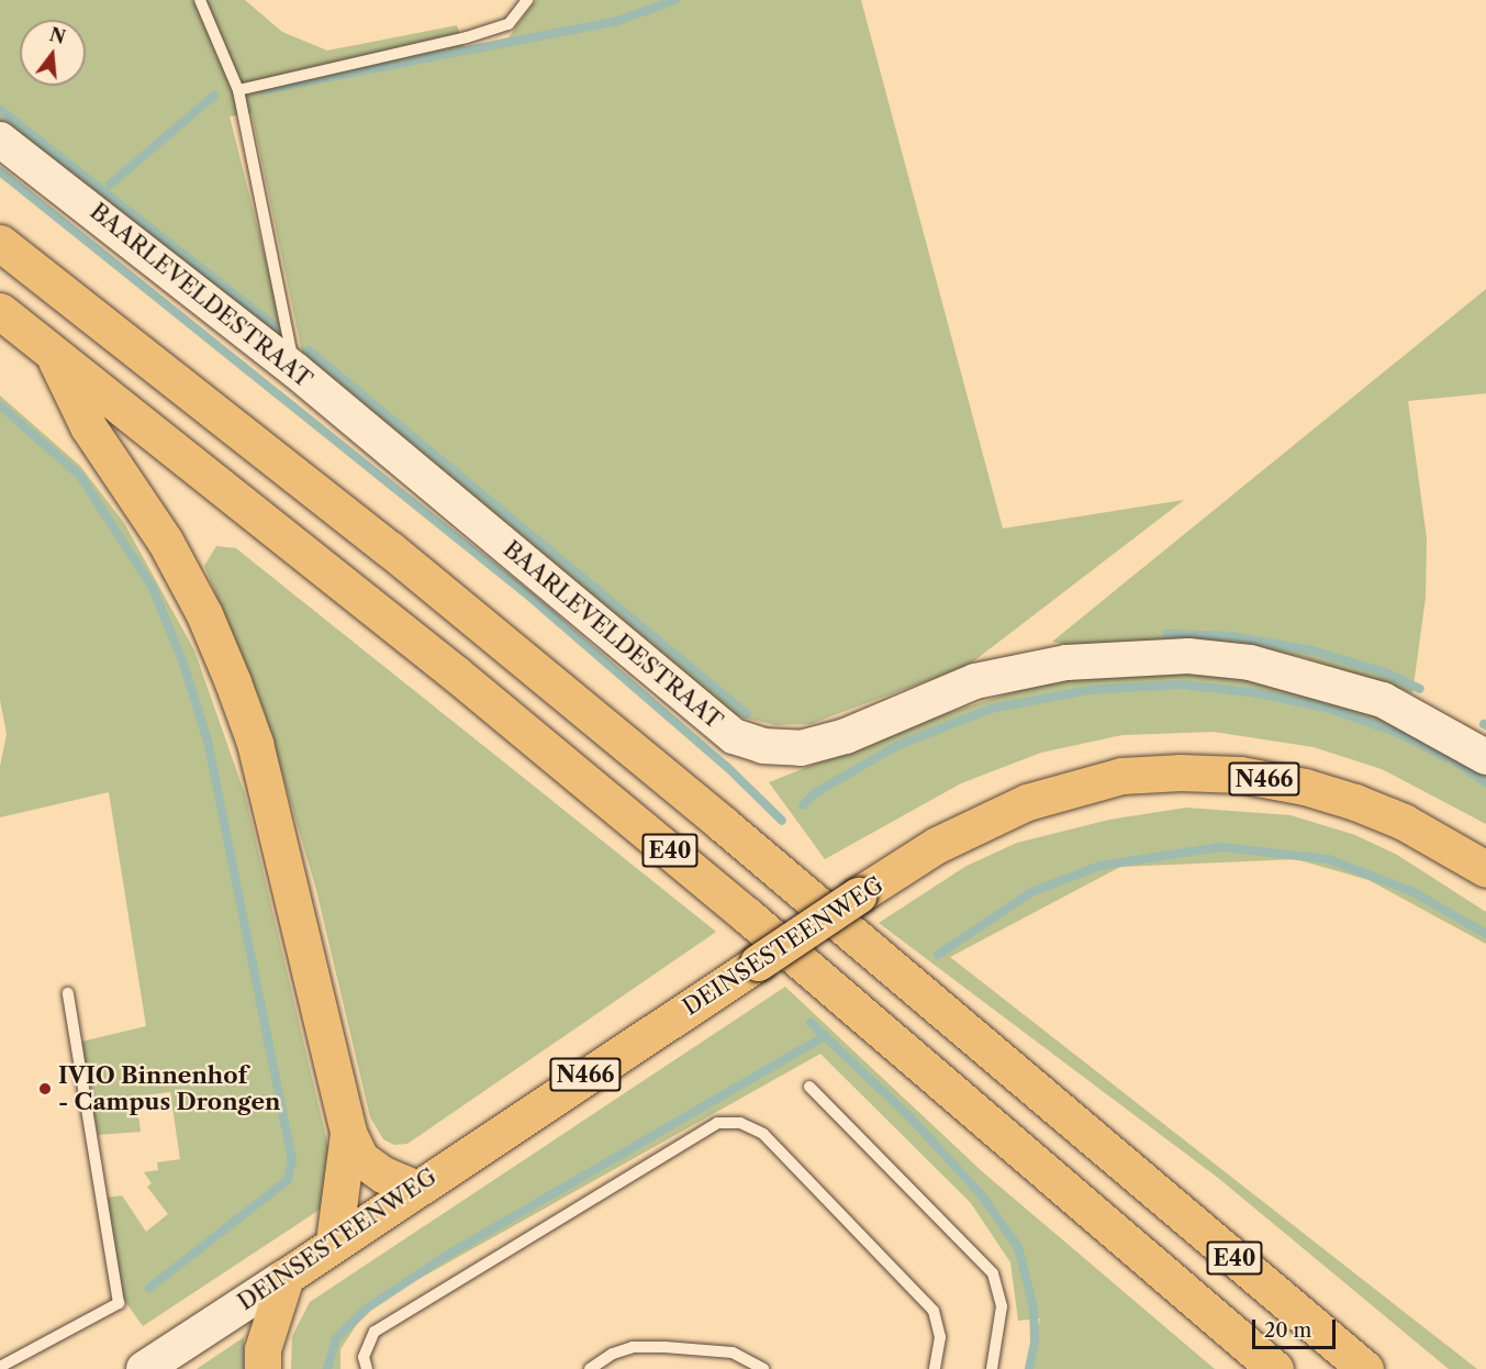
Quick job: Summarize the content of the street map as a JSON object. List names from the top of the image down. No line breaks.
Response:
{"streets":{"main road":["N466","E40","DEINSESTEENWEG"],"street":["BAARLEVELDESTRAAT"]},"places":["IVIO Binnenhof - Campus Drongen"],"scale_bar":"20 m","north":"top"}
